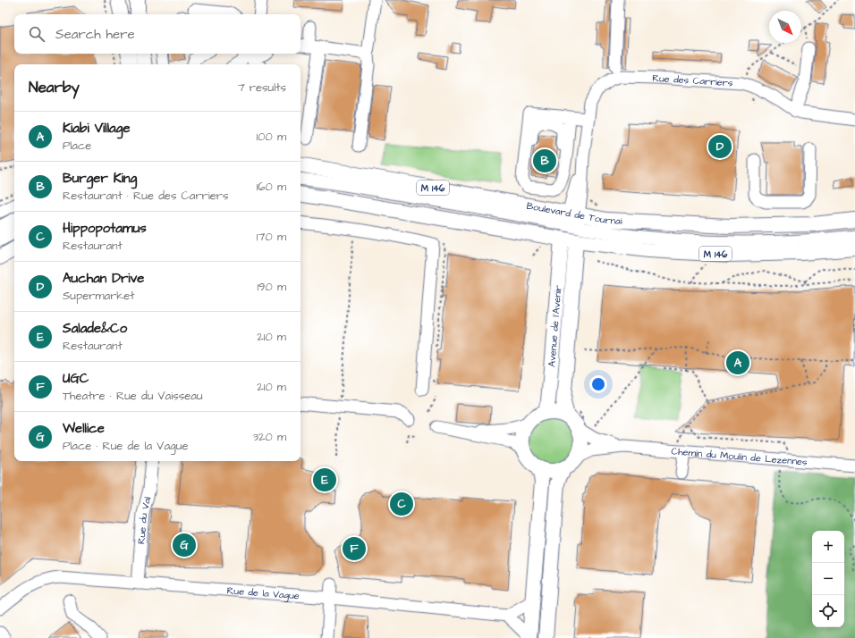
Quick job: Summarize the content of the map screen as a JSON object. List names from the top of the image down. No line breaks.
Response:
{"streets":{"main road":["M 146","Boulevard de Tournai","Avenue de l'Avenir"],"street":["Rue des Carriers","Chemin du Moulin de Lezennes","Rue du Val","Rue de la Vague"]},"crossings":[["Rue des Carriers","Boulevard de Tournai"],["Rue des Carriers","Avenue de l'Avenir"],["Boulevard de Tournai","Avenue de l'Avenir"],["Avenue de l'Avenir","Chemin du Moulin de Lezennes"],["Rue du Val","Rue de la Vague"]],"north":"bottom right","page":{"search":"Search here","heading":["Nearby","7 results"],"list":[{"mark":"A","name":"Kiabi Village","note":"Place","value":"100 m"},{"mark":"B","name":"Burger King","note":"Restaurant · Rue des Carriers","value":"160 m"},{"mark":"C","name":"Hippopotamus","note":"Restaurant","value":"170 m"},{"mark":"D","name":"Auchan Drive","note":"Supermarket","value":"190 m"},{"mark":"E","name":"Salade&Co","note":"Restaurant","value":"210 m"},{"mark":"F","name":"UGC","note":"Theatre · Rue du Vaisseau","value":"210 m"},{"mark":"G","name":"Wellice","note":"Place · Rue de la Vague","value":"320 m"}],"pins":["D","B","A","E","C","G","F"],"map_buttons":["+","−"]}}
